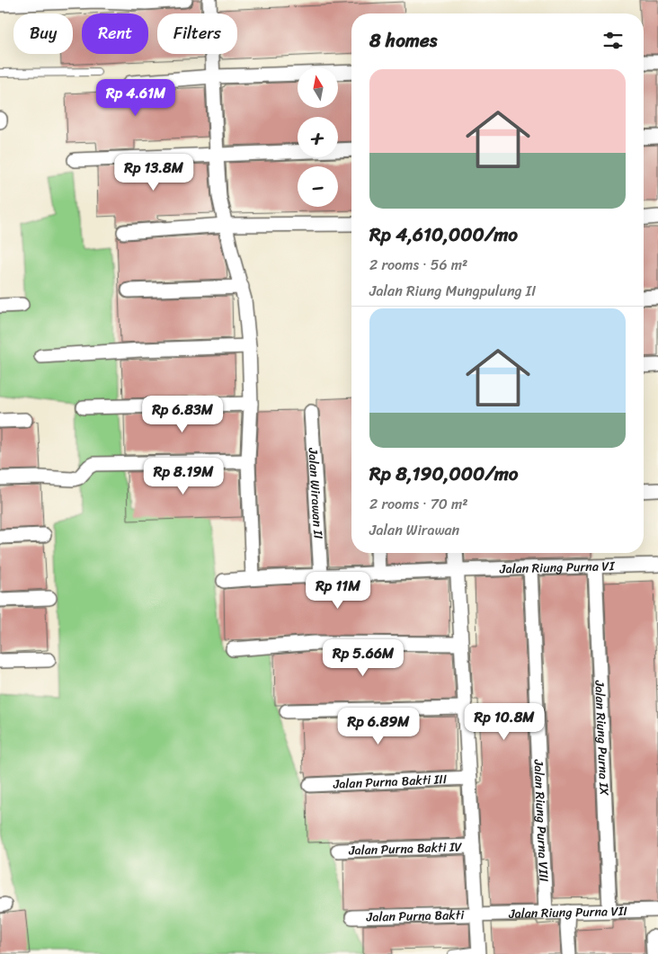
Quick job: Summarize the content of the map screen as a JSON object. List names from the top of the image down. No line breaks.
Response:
{"streets":{"street":["Jalan Wirawan II","Jalan Riung Purna VI","Jalan Riung Purna IX","Jalan Purna Bakti III","Jalan Riung Purna VIII","Jalan Purna Bakti IV","Jalan Riung Purna VII","Jalan Purna Bakti"]},"crossings":[["Jalan Wirawan II","Jalan Riung Purna VI"],["Jalan Riung Purna VI","Jalan Riung Purna IX"],["Jalan Riung Purna VI","Jalan Riung Purna VIII"],["Jalan Riung Purna IX","Jalan Riung Purna VII"],["Jalan Riung Purna VIII","Jalan Riung Purna VII"],["Jalan Riung Purna VII","Jalan Purna Bakti"]],"north":"top","page":{"chip":["Buy","Rent","Filters"],"heading":"8 homes","map_buttons":["+","−"],"list":[{"name":"Rp 4,610,000/mo","note":"2 rooms · 56 m² · Jalan Riung Mungpulung II"},{"name":"Rp 8,190,000/mo","note":"2 rooms · 70 m² · Jalan Wirawan"}],"price":["Rp 4.61M","Rp 13.8M","Rp 6.83M","Rp 8.19M","Rp 11M","Rp 5.66M","Rp 10.8M","Rp 6.89M"]}}
